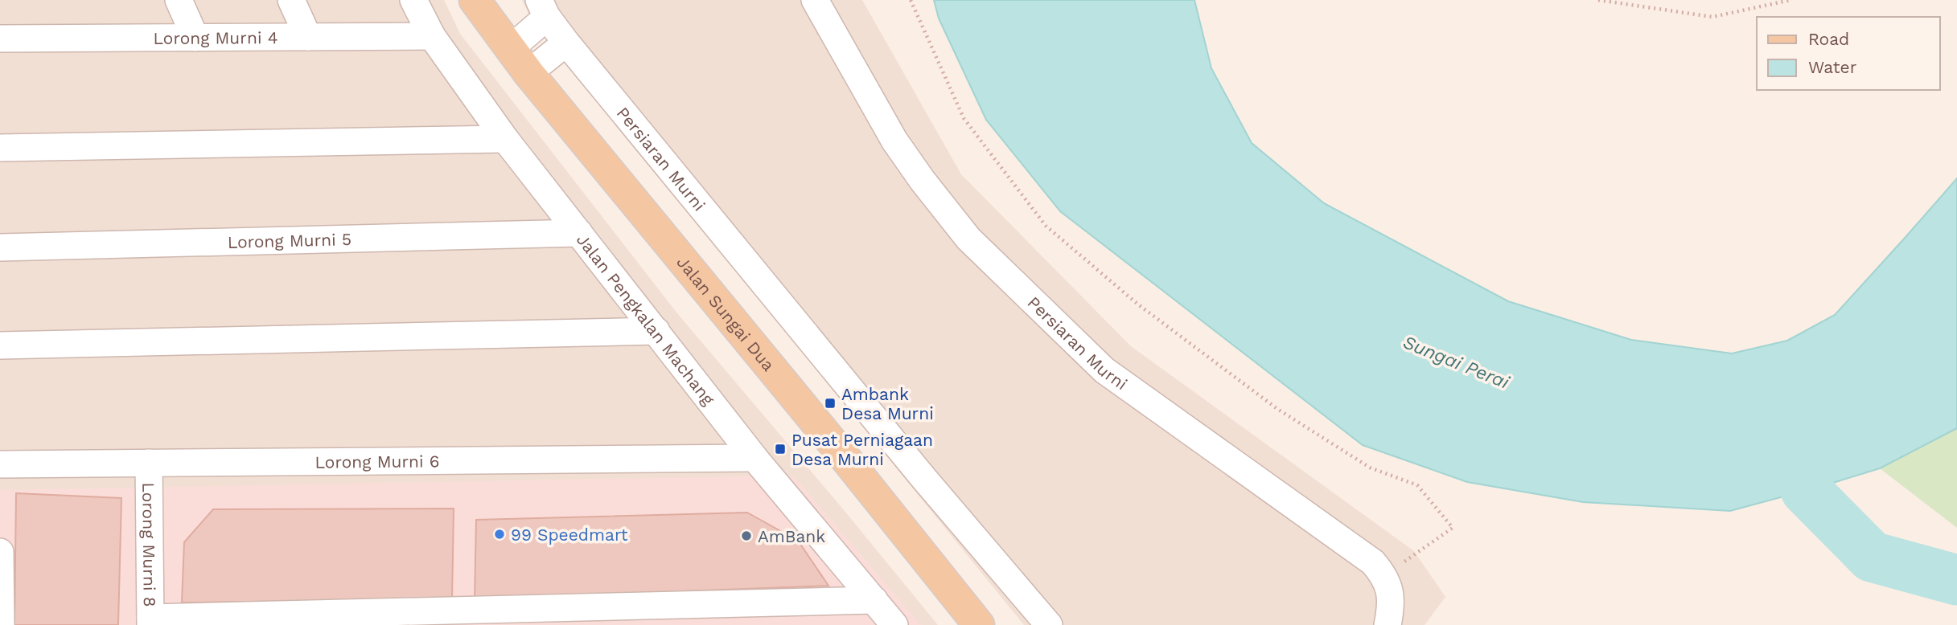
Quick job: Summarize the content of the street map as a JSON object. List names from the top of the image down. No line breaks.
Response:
{"streets":{"main road":["Jalan Sungai Dua"],"street":["Lorong Murni 4","Persiaran Murni","Lorong Murni 5","Jalan Pengkalan Machang","Lorong Murni 6","Lorong Murni 8"]},"crossings":[["Lorong Murni 4","Jalan Pengkalan Machang"],["Lorong Murni 5","Jalan Pengkalan Machang"],["Jalan Pengkalan Machang","Lorong Murni 6"],["Lorong Murni 6","Lorong Murni 8"]],"water":["Sungai Perai"],"places":{"transit":["Ambank Desa Murni","Pusat Perniagaan Desa Murni"],"other":["99 Speedmart","AmBank"]},"legend":["Road","Water"]}
